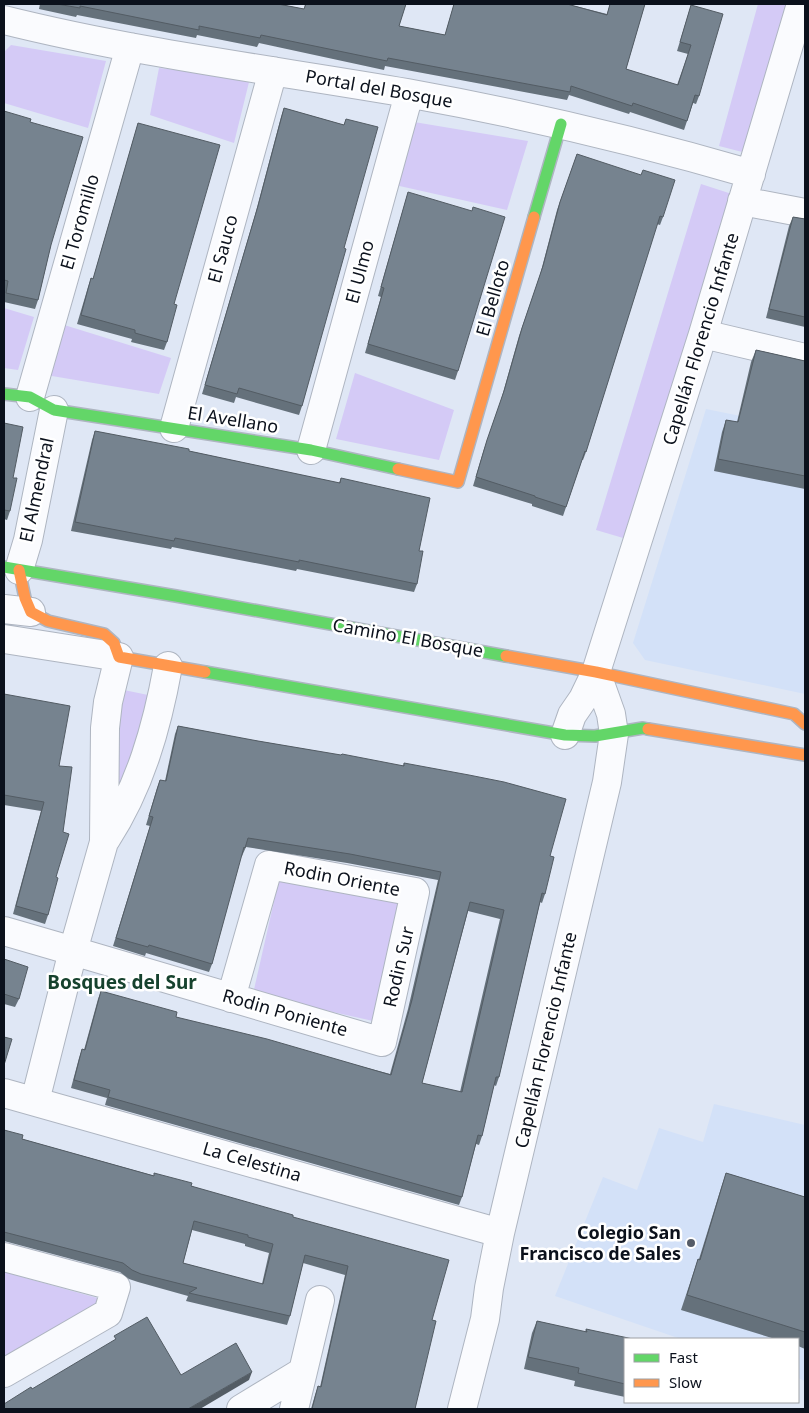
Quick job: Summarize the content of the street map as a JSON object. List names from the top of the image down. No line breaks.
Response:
{"streets":{"street":["Portal del Bosque","El Toromillo","El Sauco","El Ulmo","El Belloto","Capellán Florencio Infante","El Avellano","El Almendral","Camino El Bosque","Rodin Oriente","Rodin Sur","Rodin Poniente","La Celestina"]},"crossings":[["Portal del Bosque","El Toromillo"],["Portal del Bosque","El Sauco"],["Portal del Bosque","El Ulmo"],["Portal del Bosque","El Belloto"],["Portal del Bosque","Capellán Florencio Infante"],["El Toromillo","El Avellano"],["El Sauco","El Avellano"],["El Ulmo","El Avellano"],["El Belloto","El Avellano"],["Capellán Florencio Infante","Camino El Bosque"],["Capellán Florencio Infante","La Celestina"],["El Avellano","El Almendral"],["El Almendral","Camino El Bosque"],["Rodin Oriente","Rodin Sur"],["Rodin Oriente","Rodin Poniente"],["Rodin Sur","Rodin Poniente"]],"districts":["Bosques del Sur"],"places":["Colegio San Francisco de Sales"],"legend":["Fast","Slow"]}
